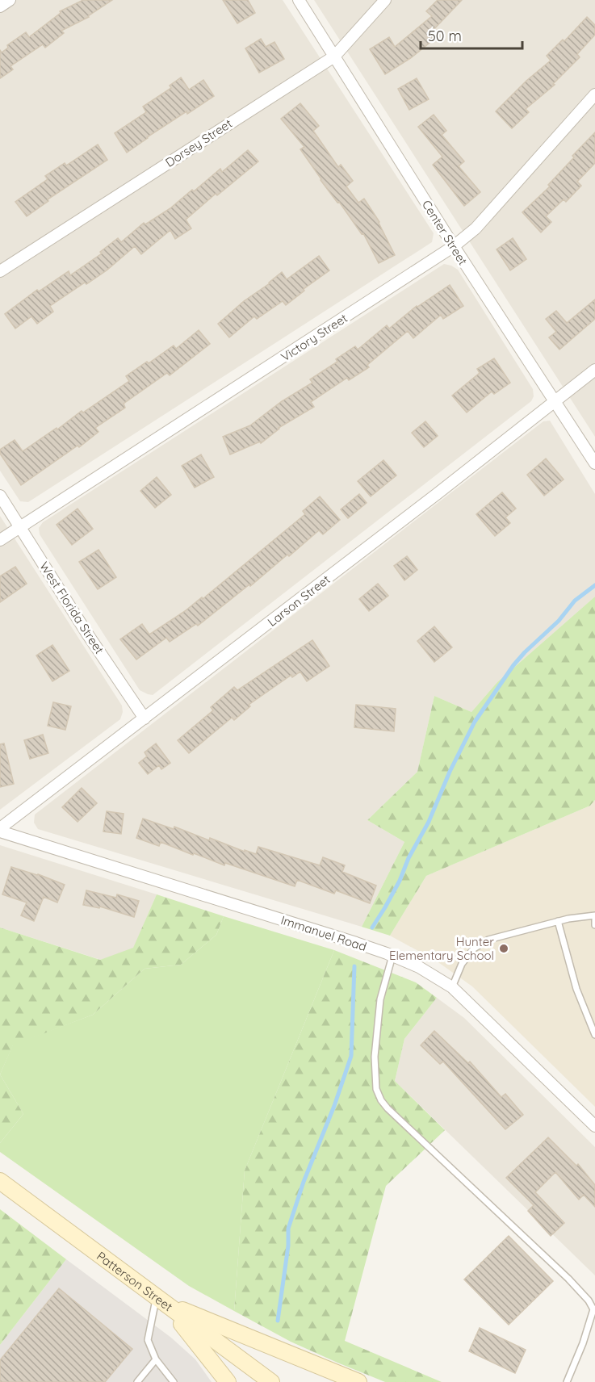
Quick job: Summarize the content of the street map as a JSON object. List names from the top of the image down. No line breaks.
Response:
{"streets":{"main road":["Patterson Street"],"street":["Dorsey Street","Center Street","Victory Street","Larson Street","West Florida Street","Immanuel Road"]},"crossings":[["Dorsey Street","Center Street"],["Center Street","Victory Street"],["Center Street","Larson Street"],["Victory Street","West Florida Street"],["Larson Street","West Florida Street"],["Larson Street","Immanuel Road"]],"places":["Hunter Elementary School"],"scale_bar":"50 m"}
